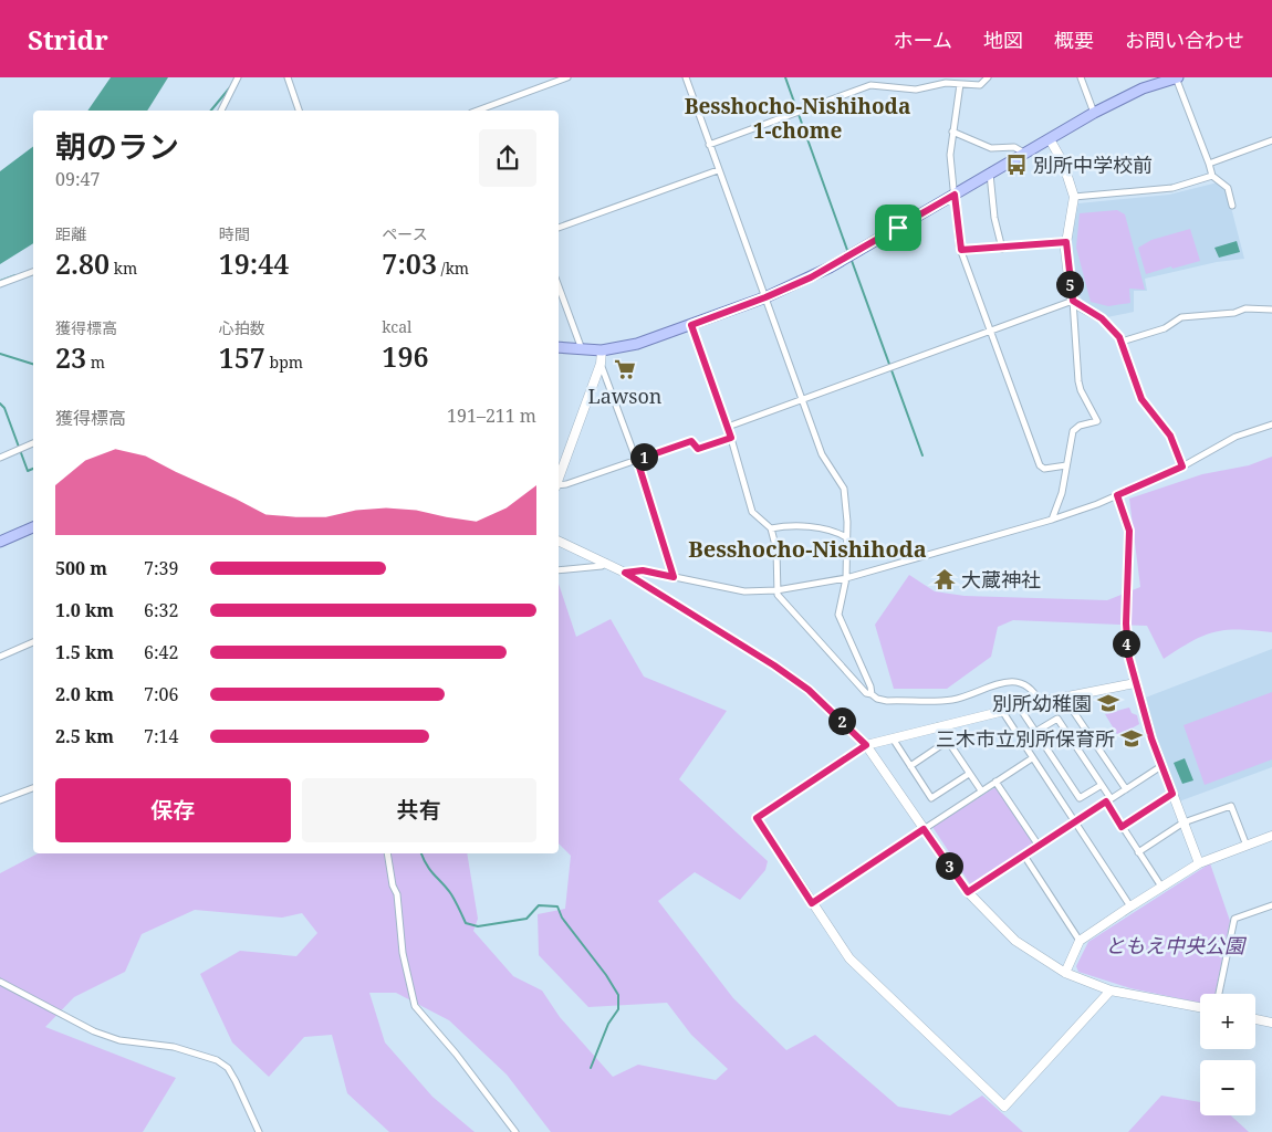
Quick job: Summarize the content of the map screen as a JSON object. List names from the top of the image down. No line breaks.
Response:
{"districts":["Besshocho-Nishihoda 1-chome","Besshocho-Nishihoda"],"parks":["ともえ中央公園"],"places":{"bus stop":["別所中学校前"],"supermarket":["Lawson"],"temple":["大蔵神社"],"school or university":["別所幼稚園","三木市立別所保育所"]},"page":{"header":"Stridr","nav":["ホーム","地図","概要","お問い合わせ"],"heading":["朝のラン","09:47"],"stats":[["距離","2.80 km"],["時間","19:44"],["ペース","7:03 /km"],["獲得標高","23 m"],["心拍数","157 bpm"],["kcal","196"]],"pins":["5","1","4","2","3"],"chart":["獲得標高","191–211 m"],"list":[{"name":"500 m","note":"7:39"},{"name":"1.0 km","note":"6:32"},{"name":"1.5 km","note":"6:42"},{"name":"2.0 km","note":"7:06"},{"name":"2.5 km","note":"7:14"}],"buttons":["保存","共有"],"map_buttons":["+","−"]}}
